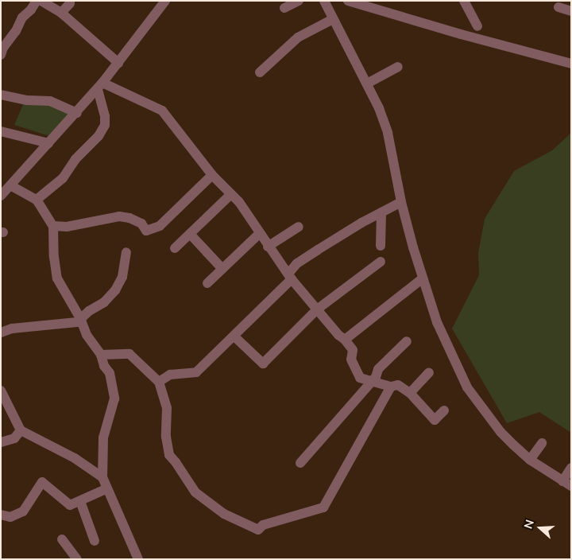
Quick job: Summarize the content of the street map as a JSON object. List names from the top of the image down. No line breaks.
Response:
{"north":"left"}
